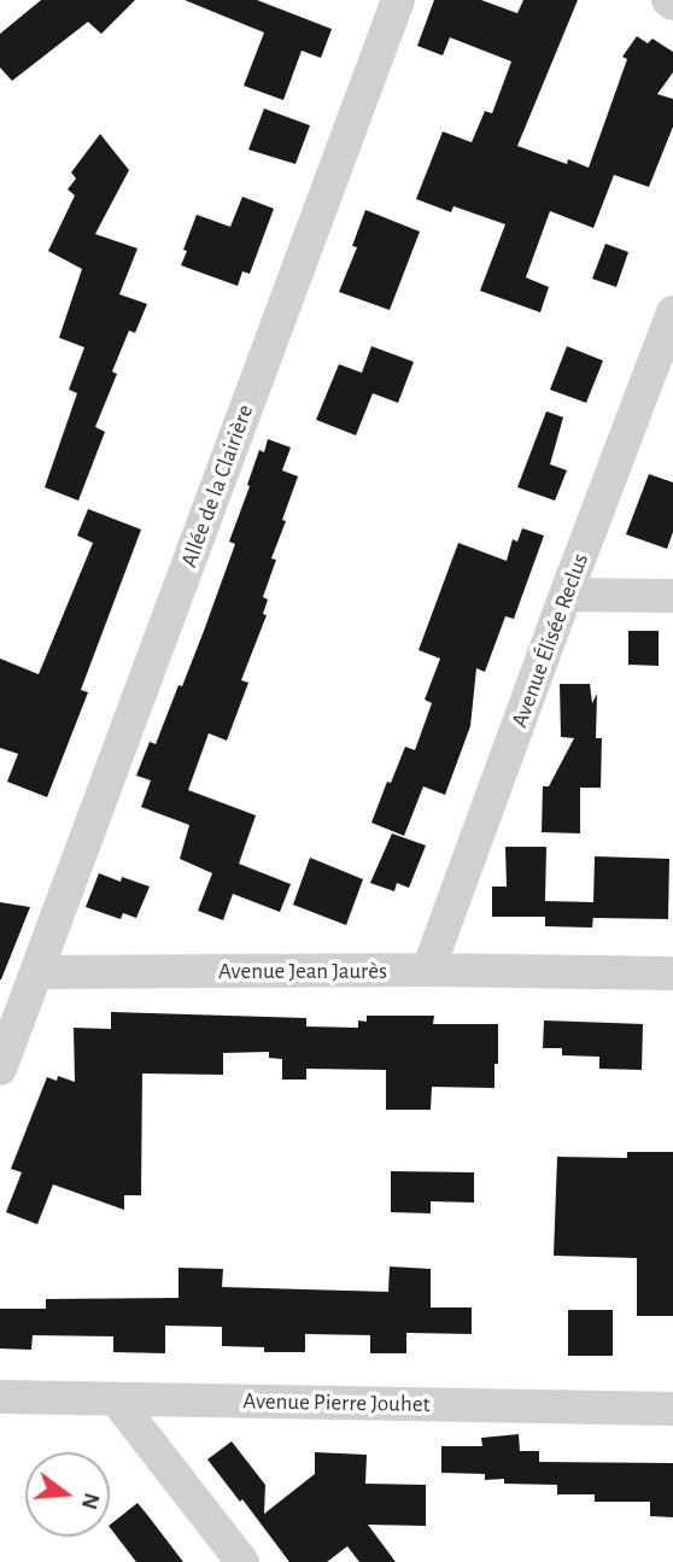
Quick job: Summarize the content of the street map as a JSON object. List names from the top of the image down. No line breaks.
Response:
{"streets":{"street":["Allée de la Clairière","Avenue Élisée Reclus","Avenue Jean Jaurès","Avenue Pierre Jouhet"]},"crossings":[["Allée de la Clairière","Avenue Jean Jaurès"],["Avenue Élisée Reclus","Avenue Jean Jaurès"]],"north":"right"}
